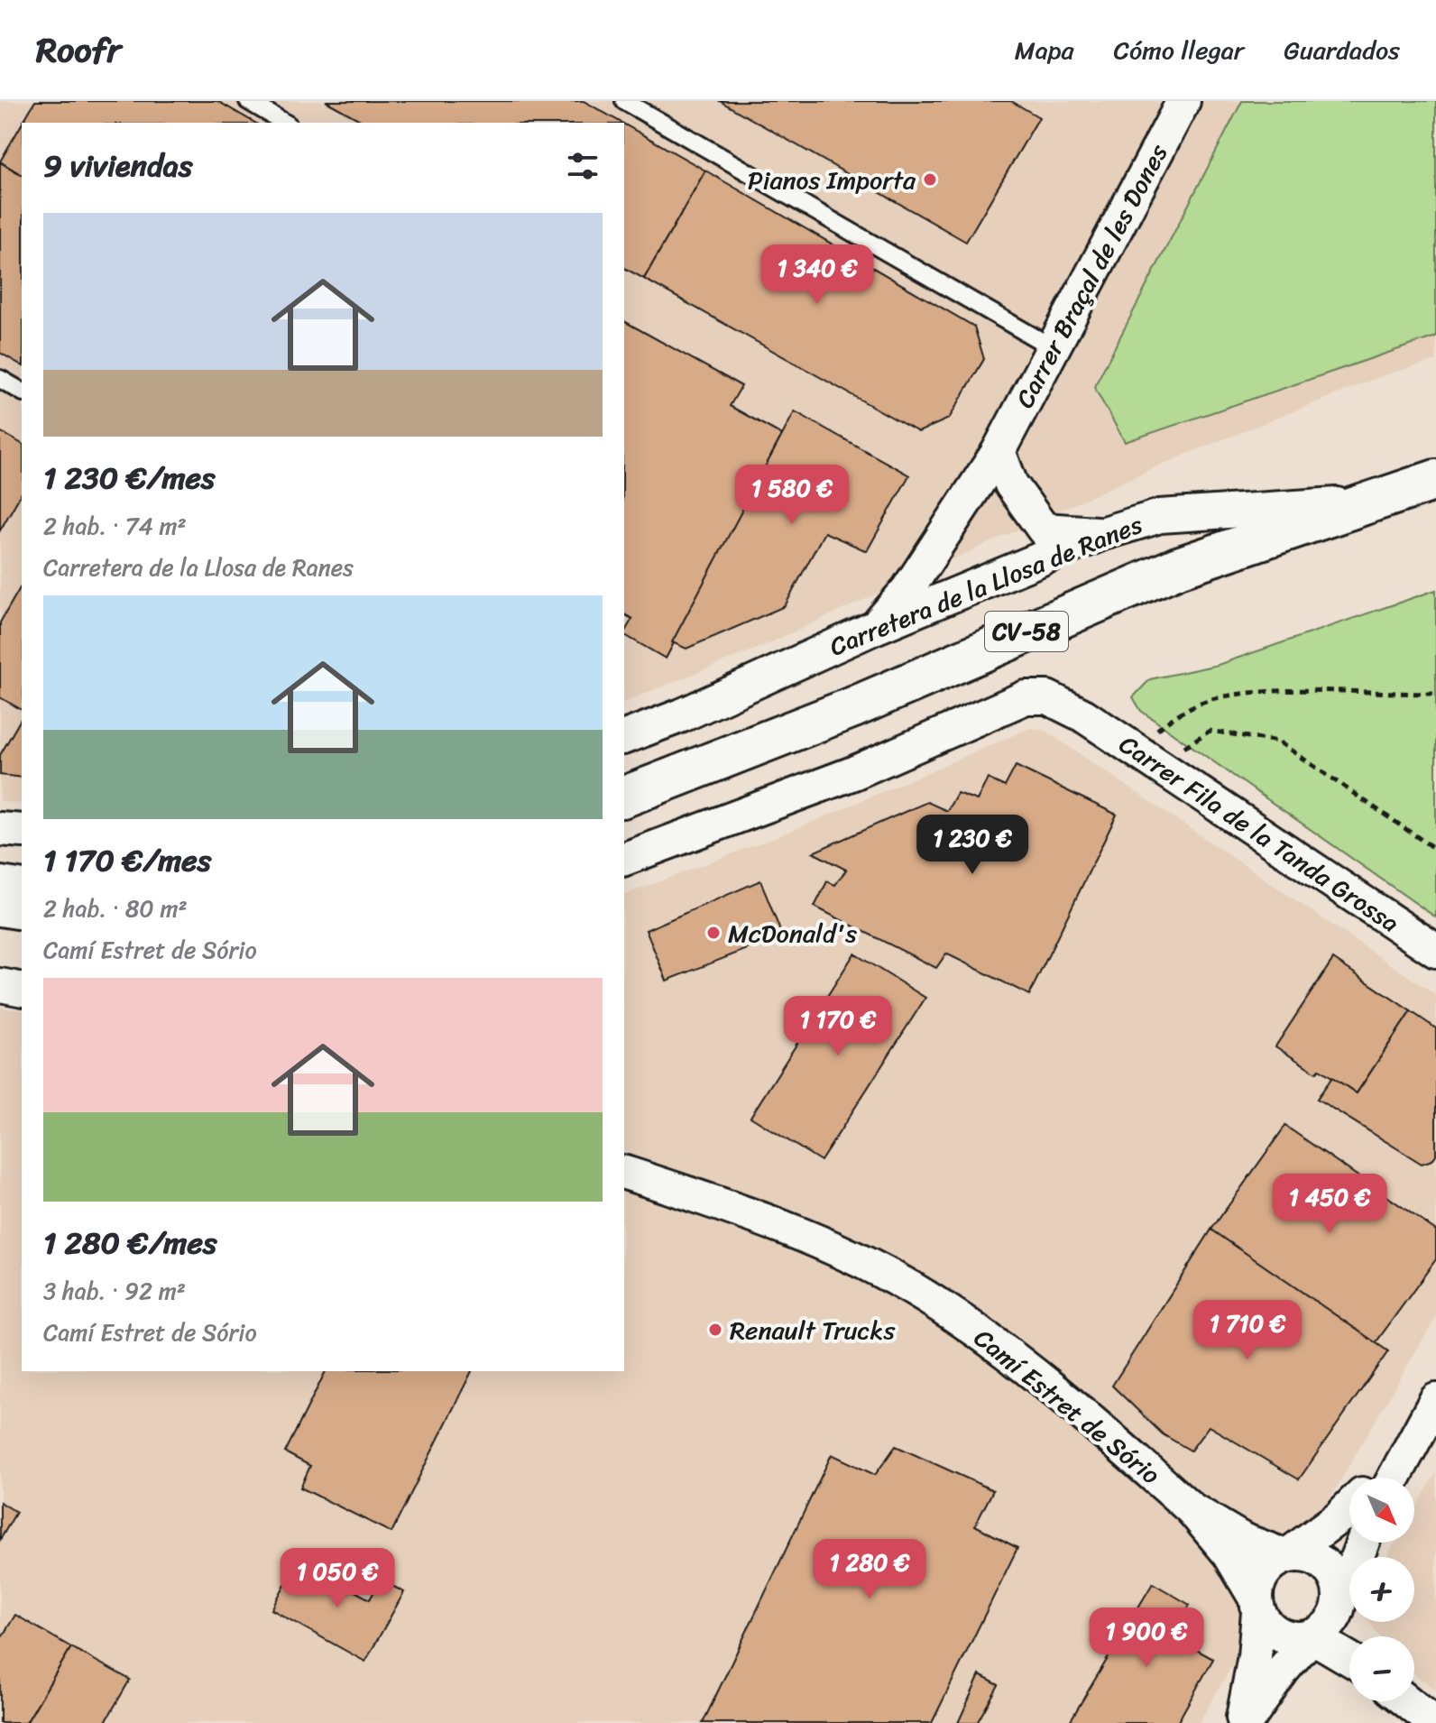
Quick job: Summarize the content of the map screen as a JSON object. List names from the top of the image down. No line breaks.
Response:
{"streets":{"main road":["CV-58"],"street":["Carrer Braçal de les Dones","Carretera de la Llosa de Ranes","Carrer Fila de la Tanda Grossa","Camí Estret de Sório"]},"crossings":[["Carrer Braçal de les Dones","Carretera de la Llosa de Ranes"],["Carretera de la Llosa de Ranes","CV-58"]],"places":["Pianos Importa","McDonald's","Renault Trucks"],"north":"bottom right","page":{"header":"Roofr","nav":["Mapa","Cómo llegar","Guardados"],"heading":"9 viviendas","list":[{"name":"1 230 €/mes","note":"2 hab. · 74 m² · Carretera de la Llosa de Ranes"},{"name":"1 170 €/mes","note":"2 hab. · 80 m² · Camí Estret de Sório"},{"name":"1 280 €/mes","note":"3 hab. · 92 m² · Camí Estret de Sório"}],"price":["1 340 €","1 580 €","1 230 €","1 170 €","1 450 €","1 710 €","1 280 €","1 050 €","1 900 €"],"map_buttons":["+","−"]}}
